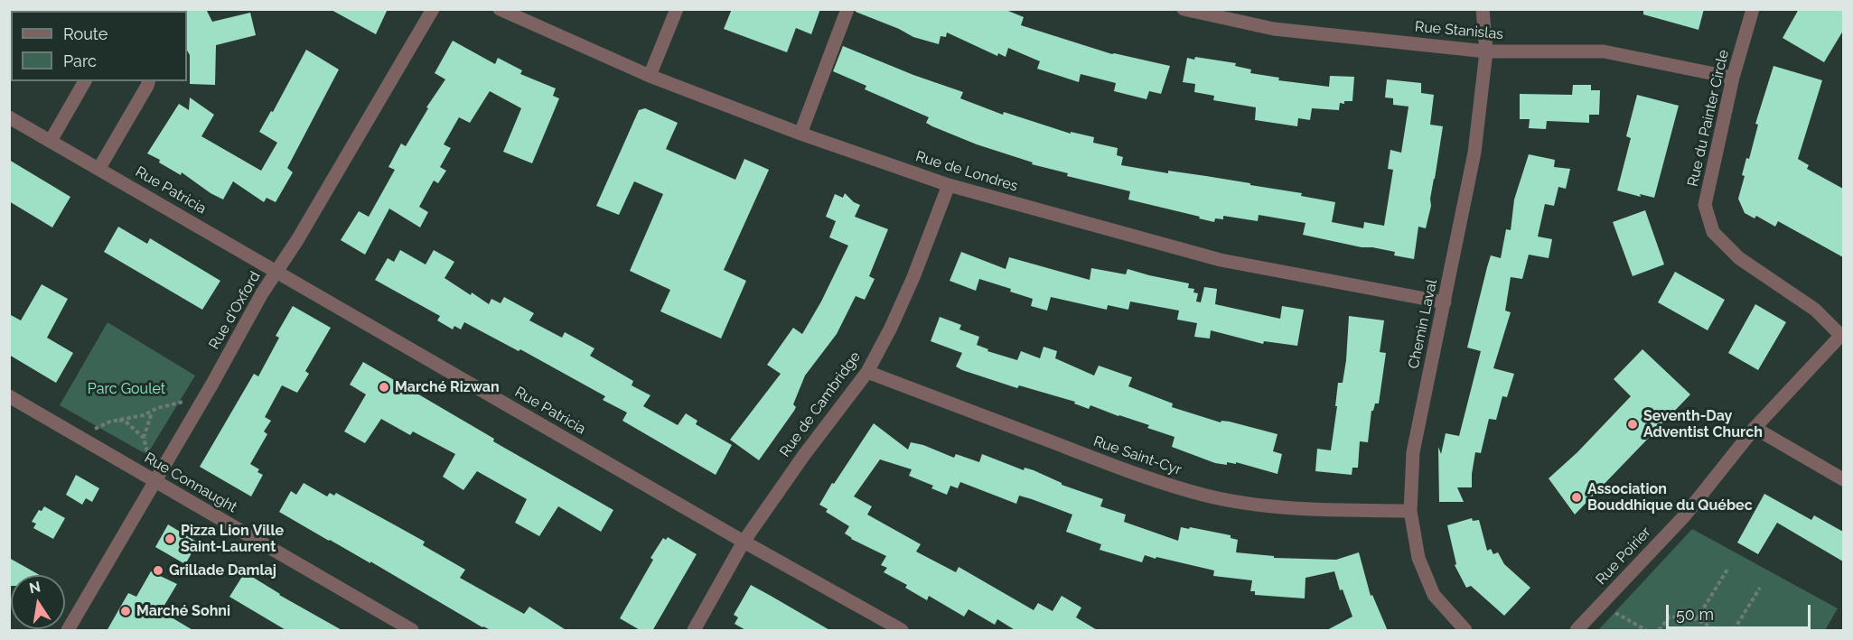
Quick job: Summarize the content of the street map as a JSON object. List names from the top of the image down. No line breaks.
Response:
{"streets":{"street":["Rue Stanislas","Rue du Painter Circle","Rue de Londres","Rue Patricia","Rue d'Oxford","Chemin Laval","Rue de Cambridge","Rue Saint-Cyr","Rue Connaught","Rue Poirier"]},"crossings":[["Rue Stanislas","Rue du Painter Circle"],["Rue Stanislas","Chemin Laval"],["Rue du Painter Circle","Rue Poirier"],["Rue de Londres","Chemin Laval"],["Rue de Londres","Rue de Cambridge"],["Rue Patricia","Rue d'Oxford"],["Rue Patricia","Rue de Cambridge"],["Rue d'Oxford","Rue Connaught"],["Chemin Laval","Rue Saint-Cyr"],["Rue de Cambridge","Rue Saint-Cyr"]],"parks":["Parc Goulet"],"places":["Marché Rizwan","Seventh-Day Adventist Church","Association Bouddhique du Québec","Pizza Lion Ville Saint-Laurent","Grillade Damlaj","Marché Sohni"],"legend":["Route","Parc"],"scale_bar":"50 m","north":"top"}
